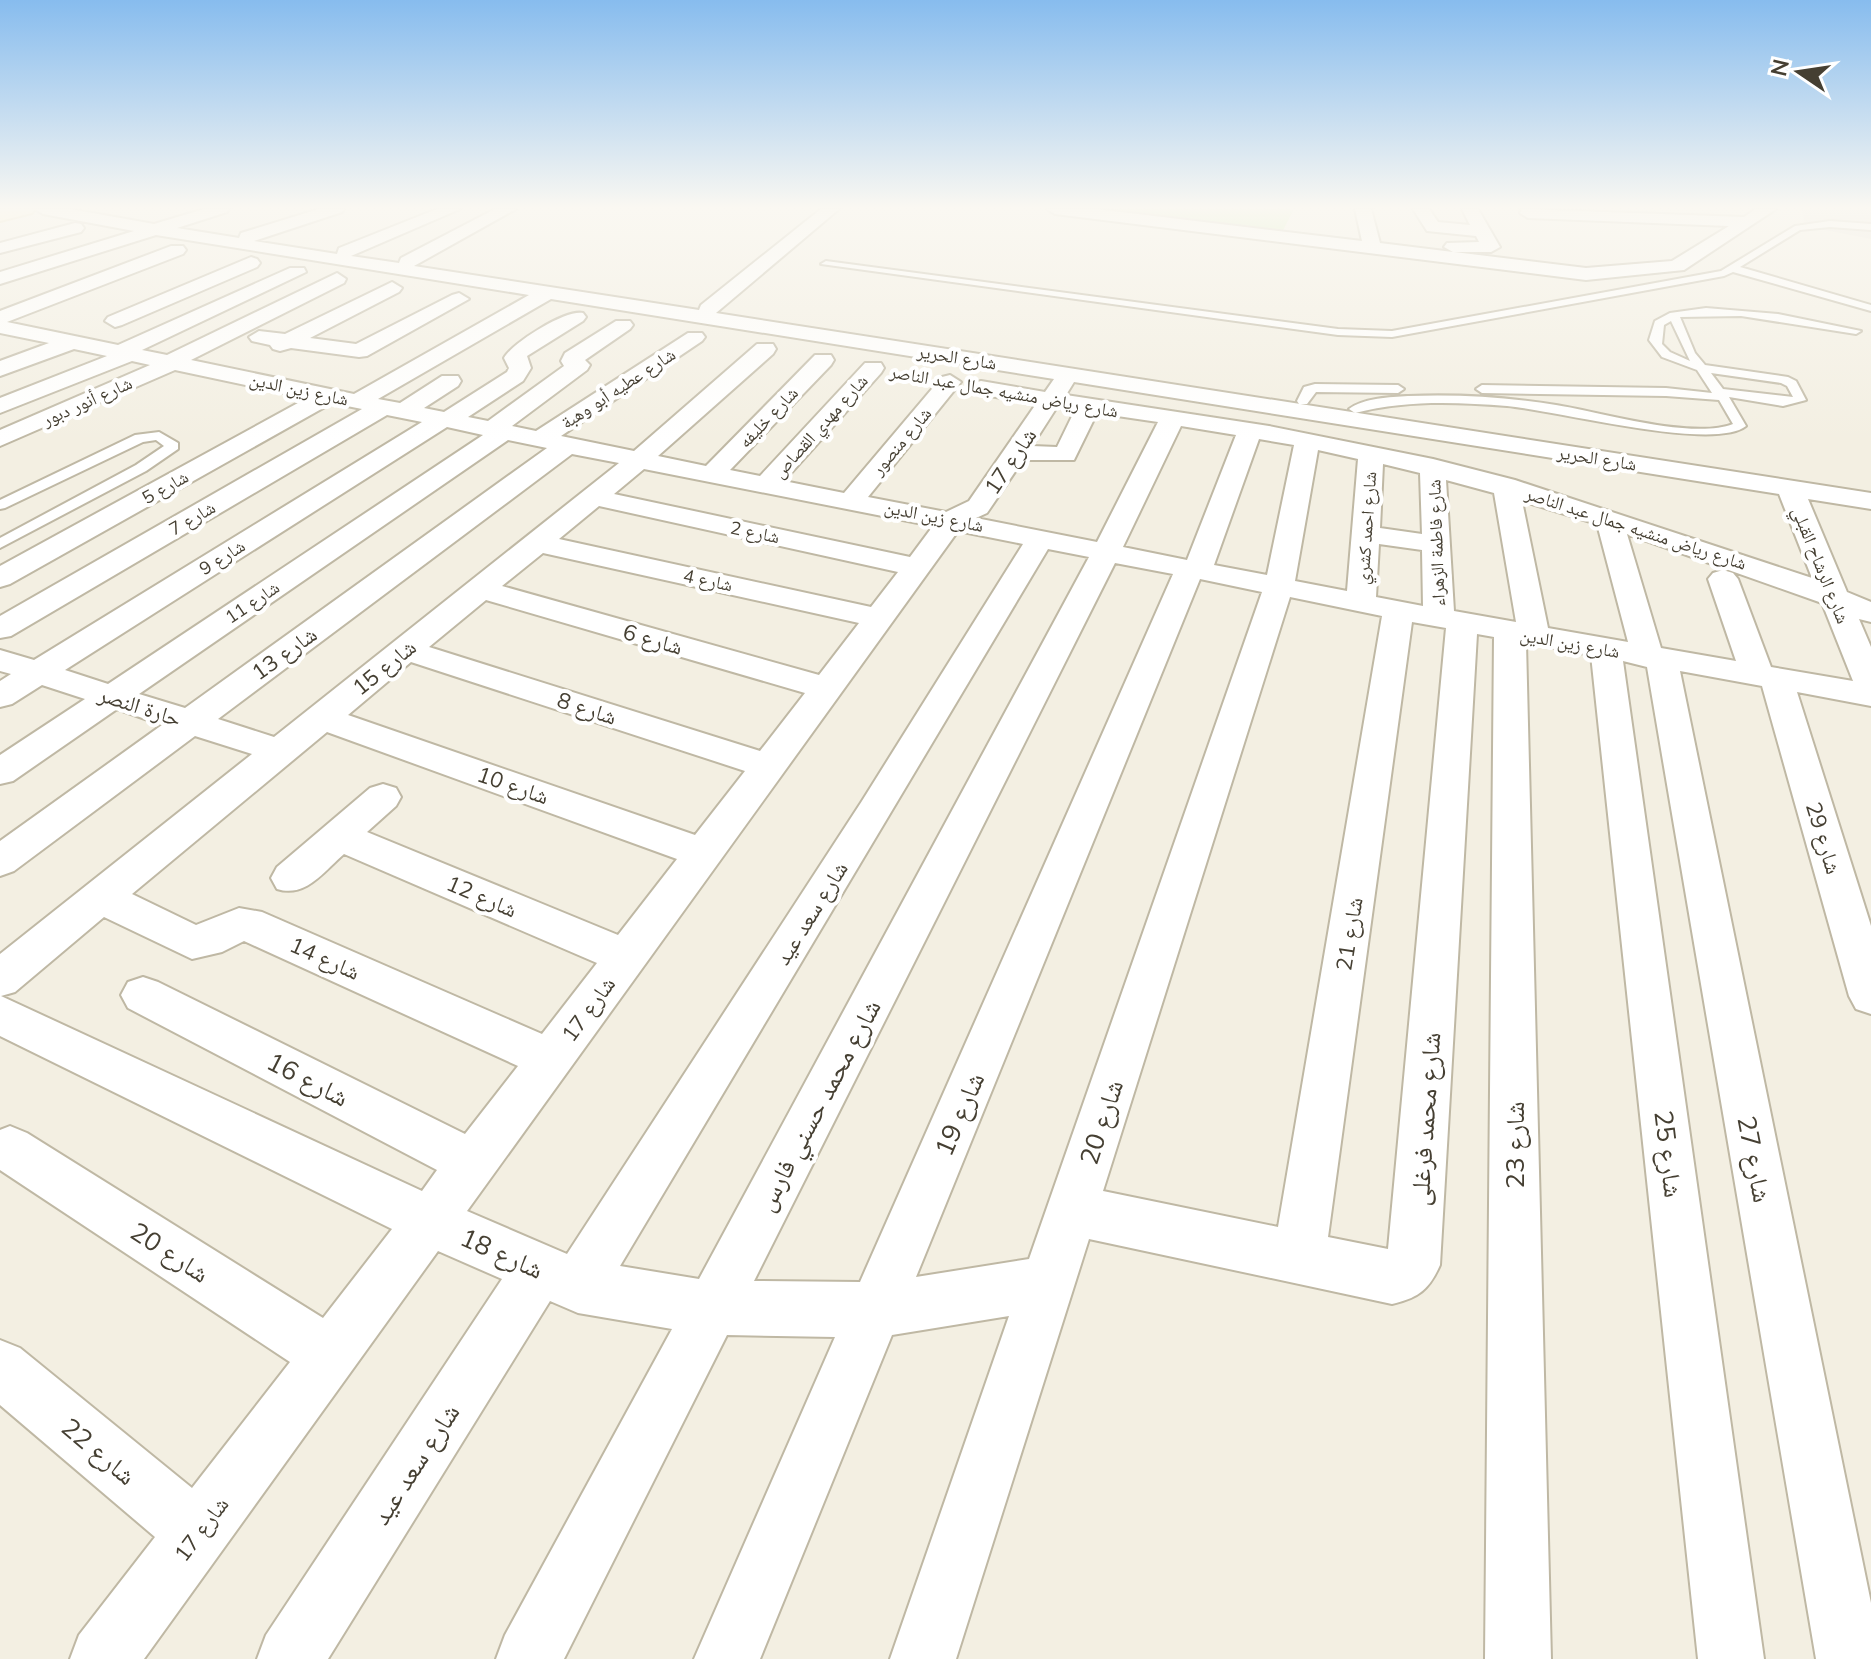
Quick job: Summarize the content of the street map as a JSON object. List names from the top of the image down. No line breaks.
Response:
{"streets":{"street":["شارع الحرير","شارع عطيه أبو وهبة","شارع زين الدين","شارع رياض منشيه جمال عبد الناصر","شارع أنور دبور","شارع خليفه","شارع مهدي القصاص","شارع منصور","شارع 17","شارع 5","شارع 7","شارع احمد كشري","شارع 2","شارع فاطمة الزهراء","شارع 9","شارع الرشاح القبلي","شارع 4","شارع 11","شارع 6","شارع 13","شارع 15","حارة النصر","شارع 8","شارع 10","شارع 29","شارع 12","شارع سعد عيد","شارع 21","شارع 14","شارع 16","شارع محمد حسني فارس","شارع 19","شارع محمد فرغلى","شارع 20","شارع 23","شارع 25","شارع 27","شارع 18","شارع 22"]},"crossings":[["شارع الحرير","شارع رياض منشيه جمال عبد الناصر"],["شارع الحرير","شارع 17"],["شارع الحرير","شارع الرشاح القبلي"],["شارع عطيه أبو وهبة","شارع زين الدين"],["شارع عطيه أبو وهبة","شارع رياض منشيه جمال عبد الناصر"],["شارع عطيه أبو وهبة","شارع 13"],["شارع زين الدين","شارع أنور دبور"],["شارع زين الدين","شارع خليفه"],["شارع زين الدين","شارع مهدي القصاص"],["شارع زين الدين","شارع منصور"],["شارع زين الدين","شارع 17"],["شارع زين الدين","شارع 5"],["شارع زين الدين","شارع 7"],["شارع زين الدين","شارع احمد كشري"],["شارع زين الدين","شارع فاطمة الزهراء"],["شارع زين الدين","شارع 9"],["شارع زين الدين","شارع 11"],["شارع زين الدين","شارع 13"],["شارع زين الدين","شارع 15"],["شارع زين الدين","شارع 29"],["شارع زين الدين","شارع سعد عيد"],["شارع زين الدين","شارع 21"],["شارع زين الدين","شارع محمد حسني فارس"],["شارع زين الدين","شارع 19"],["شارع زين الدين","شارع محمد فرغلى"],["شارع زين الدين","شارع 20"],["شارع زين الدين","شارع 23"],["شارع زين الدين","شارع 25"],["شارع زين الدين","شارع 27"],["شارع رياض منشيه جمال عبد الناصر","شارع خليفه"],["شارع رياض منشيه جمال عبد الناصر","شارع مهدي القصاص"],["شارع رياض منشيه جمال عبد الناصر","شارع منصور"],["شارع رياض منشيه جمال عبد الناصر","شارع 17"],["شارع رياض منشيه جمال عبد الناصر","شارع احمد كشري"],["شارع رياض منشيه جمال عبد الناصر","شارع فاطمة الزهراء"],["شارع رياض منشيه جمال عبد الناصر","شارع 9"],["شارع رياض منشيه جمال عبد الناصر","شارع الرشاح القبلي"],["شارع رياض منشيه جمال عبد الناصر","شارع 11"],["شارع رياض منشيه جمال عبد الناصر","شارع 15"],["شارع رياض منشيه جمال عبد الناصر","شارع محمد حسني فارس"],["شارع رياض منشيه جمال عبد الناصر","شارع 19"],["شارع رياض منشيه جمال عبد الناصر","شارع 20"],["شارع رياض منشيه جمال عبد الناصر","شارع 23"],["شارع رياض منشيه جمال عبد الناصر","شارع 27"],["شارع 17","شارع 2"],["شارع 17","شارع 4"],["شارع 17","شارع 6"],["شارع 17","شارع 8"],["شارع 17","شارع 10"],["شارع 17","شارع 12"],["شارع 17","شارع 14"],["شارع 17","شارع 16"],["شارع 17","شارع 20"],["شارع 17","شارع 18"],["شارع 17","شارع 22"],["شارع احمد كشري","شارع 21"],["شارع 2","شارع 15"],["شارع فاطمة الزهراء","شارع محمد فرغلى"],["شارع 9","حارة النصر"],["شارع 4","شارع 15"],["شارع 11","حارة النصر"],["شارع 6","شارع 15"],["شارع 13","حارة النصر"],["شارع 15","حارة النصر"],["شارع 15","شارع 8"],["شارع 15","شارع 10"],["شارع 15","شارع 14"],["شارع سعد عيد","شارع 18"],["شارع 21","شارع محمد فرغلى"],["شارع محمد حسني فارس","شارع 18"],["شارع 19","شارع 18"],["شارع محمد فرغلى","شارع 20"],["شارع 20","شارع 18"],["شارع 25","شارع 27"]],"north":"left"}
